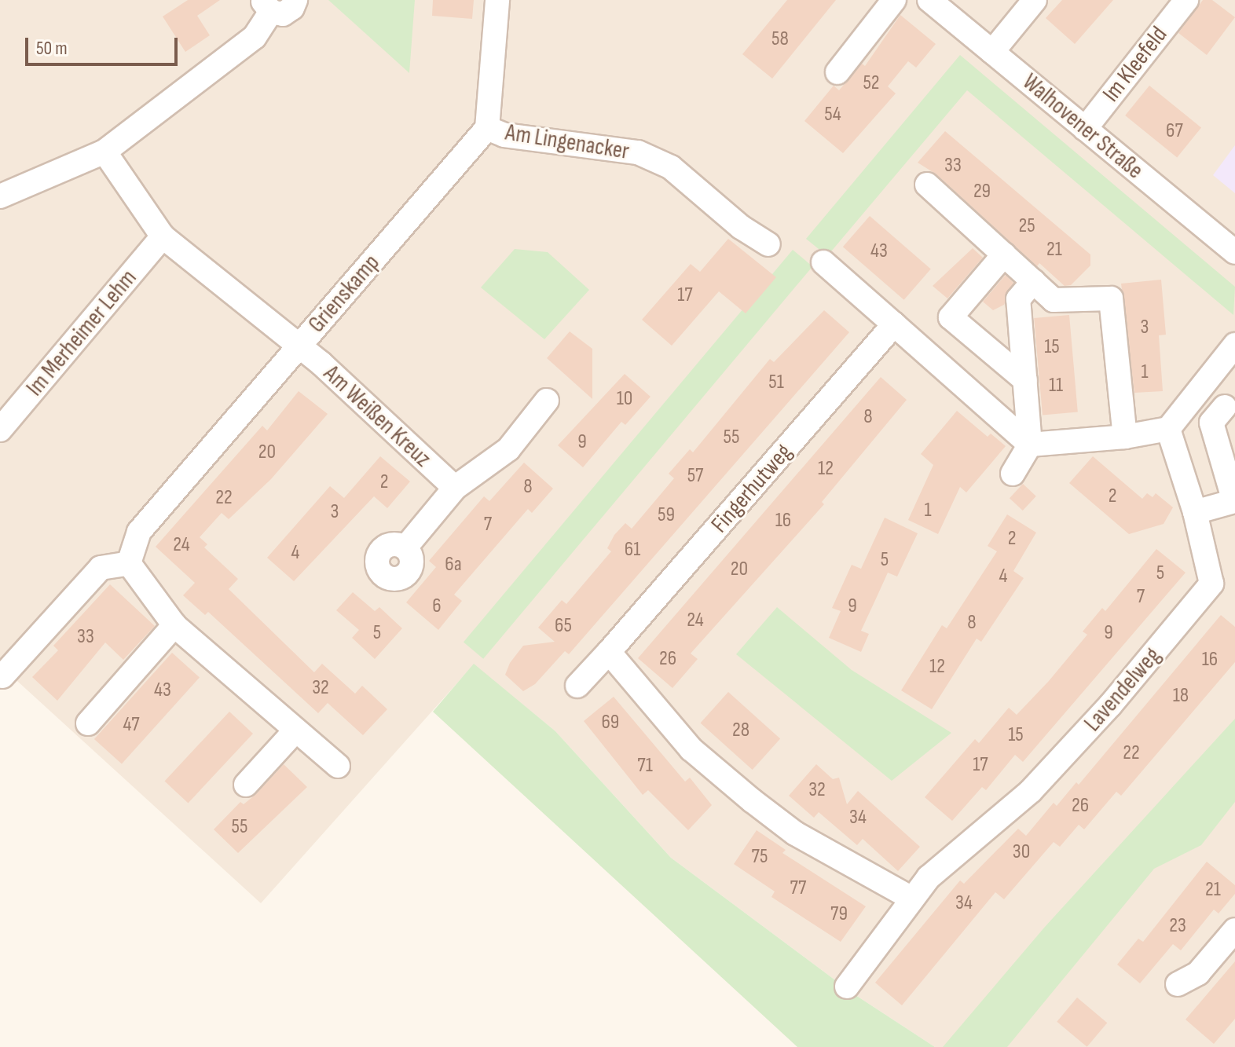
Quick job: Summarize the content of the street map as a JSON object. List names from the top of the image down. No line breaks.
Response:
{"streets":{"street":["Im Kleefeld","Walhovener Straße","Am Lingenacker","Grienskamp","Im Merheimer Lehm","Am Weißen Kreuz","Fingerhutweg","Lavendelweg"]},"crossings":[["Im Kleefeld","Walhovener Straße"],["Am Lingenacker","Grienskamp"],["Grienskamp","Am Weißen Kreuz"],["Im Merheimer Lehm","Am Weißen Kreuz"]],"house_numbers":["58","52","54","67","33","29","25","21","43","17","3","15","1","51","11","10","8","55","9","20","12","57","2","8","2","22","1","3","59","16","7","2","24","61","4","5","6a","20","5","4","7","6","9","24","8","65","5","9","33","26","16","12","32","43","18","69","47","28","15","22","17","71","32","26","34","55","30","75","77","21","34","79","23"],"scale_bar":"50 m"}
